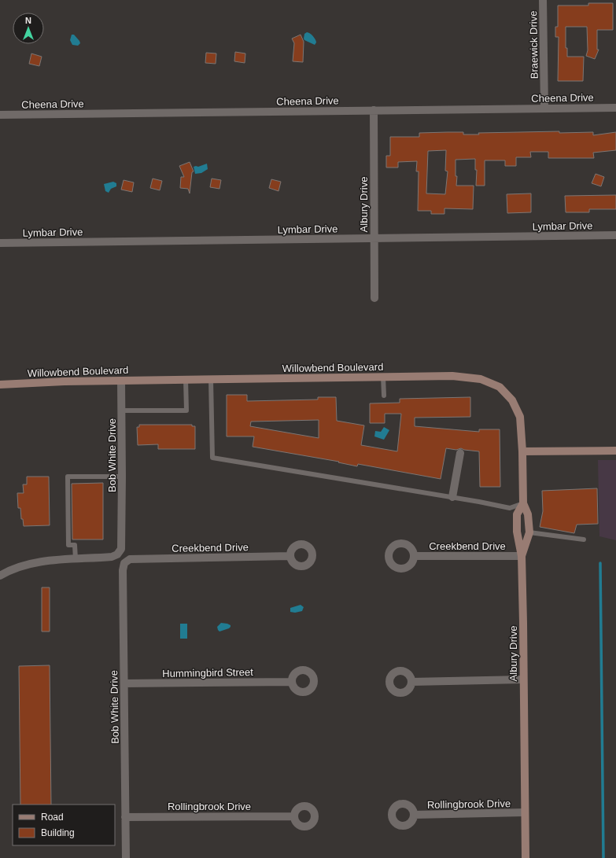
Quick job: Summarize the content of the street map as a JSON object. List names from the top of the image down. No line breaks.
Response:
{"streets":{"street":["Braewick Drive","Cheena Drive","Albury Drive","Lymbar Drive","Willowbend Boulevard","Bob White Drive","Creekbend Drive","Hummingbird Street","Rollingbrook Drive"]},"crossings":[["Braewick Drive","Cheena Drive"],["Cheena Drive","Albury Drive"],["Albury Drive","Lymbar Drive"],["Albury Drive","Willowbend Boulevard"],["Albury Drive","Creekbend Drive"],["Albury Drive","Rollingbrook Drive"],["Willowbend Boulevard","Bob White Drive"],["Bob White Drive","Creekbend Drive"],["Bob White Drive","Hummingbird Street"],["Bob White Drive","Rollingbrook Drive"]],"legend":["Road","Building"],"north":"top"}
